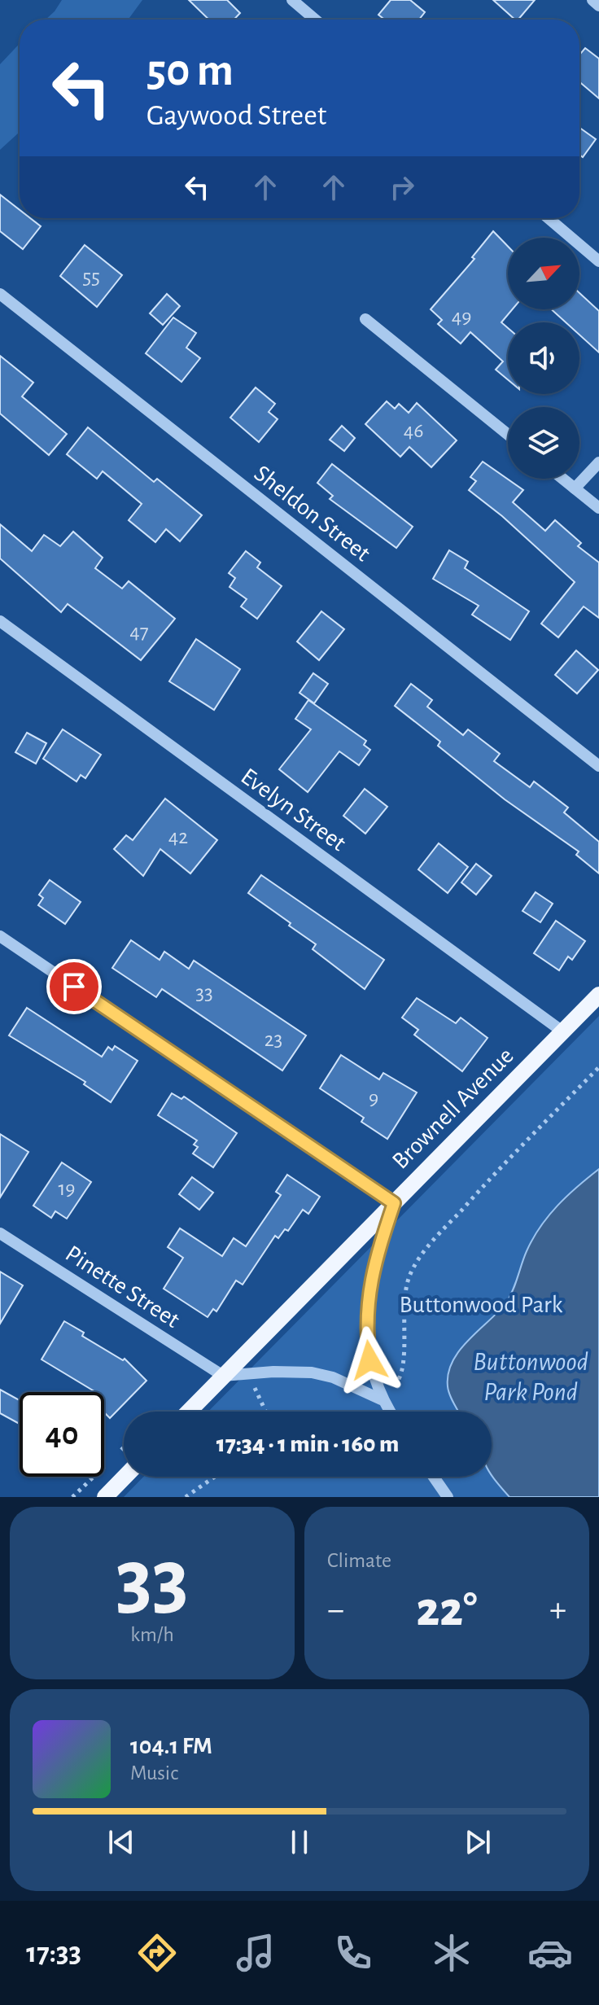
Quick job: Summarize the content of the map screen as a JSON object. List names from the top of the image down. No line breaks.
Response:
{"streets":{"main road":["Brownell Avenue"],"street":["Sheldon Street","Evelyn Street","Pinette Street"]},"crossings":[["Evelyn Street","Brownell Avenue"],["Brownell Avenue","Pinette Street"]],"water":["Buttonwood Park Pond"],"parks":["Buttonwood Park"],"house_numbers":["55","49","46","47","42","33","23","9","19"],"north":"top right","page":{"turn":["50 m","Gaywood Street"],"limit":"40","trip":"17:34 · 1 min · 160 m","tile":[["33","km/h"],"Climate"],"heat":["−","22°","+"],"song":["104.1 FM","Music"],"tabs":"17:33"}}
